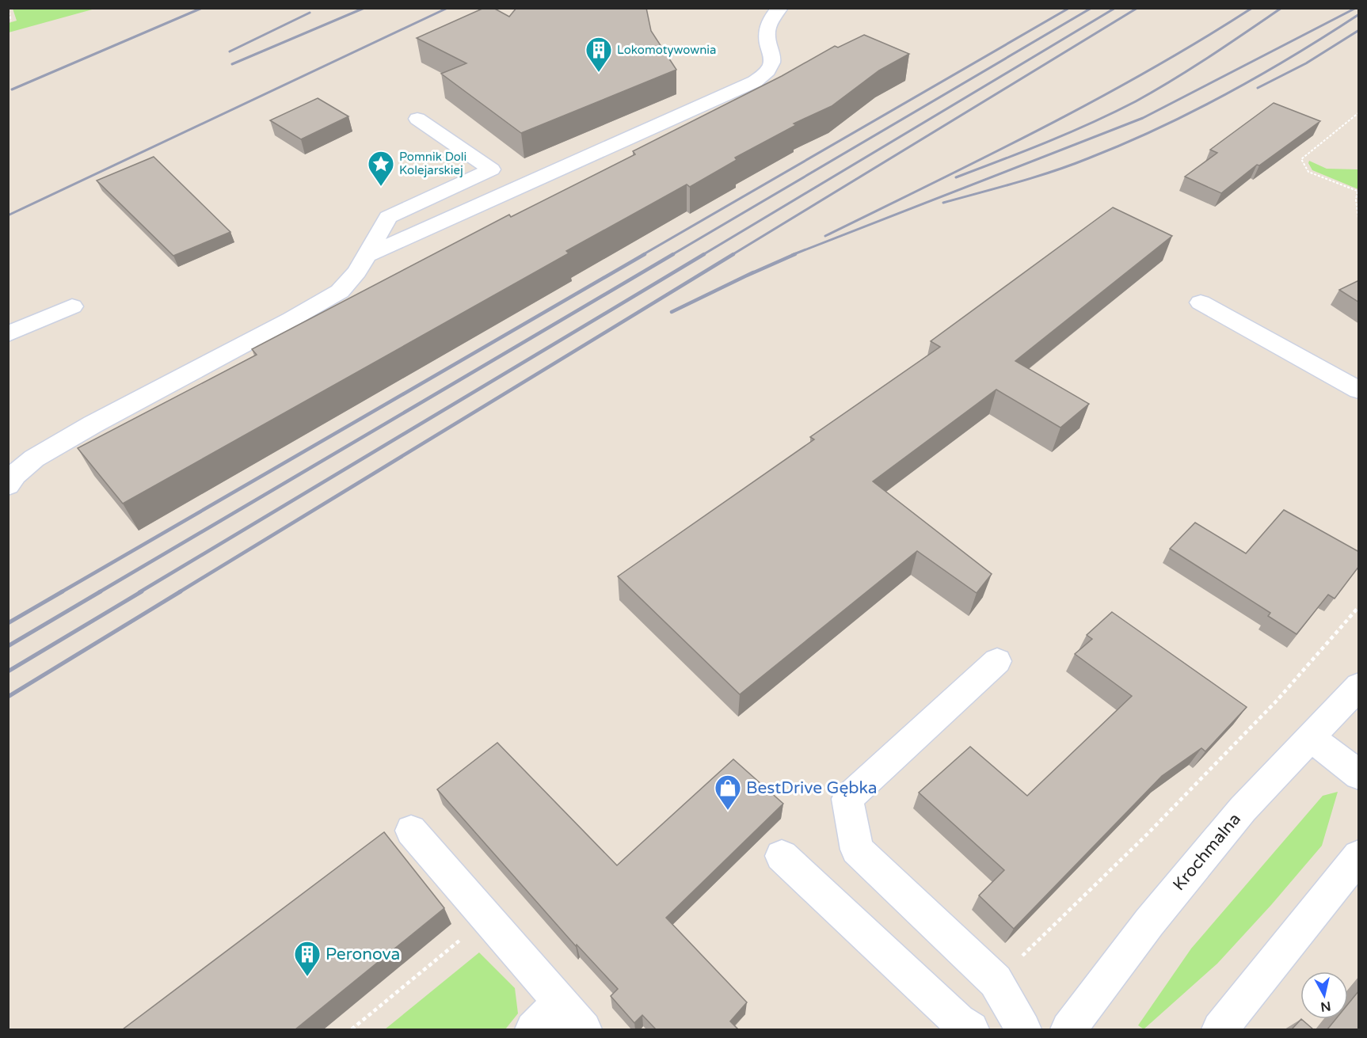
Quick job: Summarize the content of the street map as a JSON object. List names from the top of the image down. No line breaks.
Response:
{"streets":{"street":["Krochmalna"]},"places":{"building":["Lokomotywownia","Peronova"],"place":["Pomnik Doli Kolejarskiej"],"shop":["BestDrive Gębka"]},"north":"bottom"}
